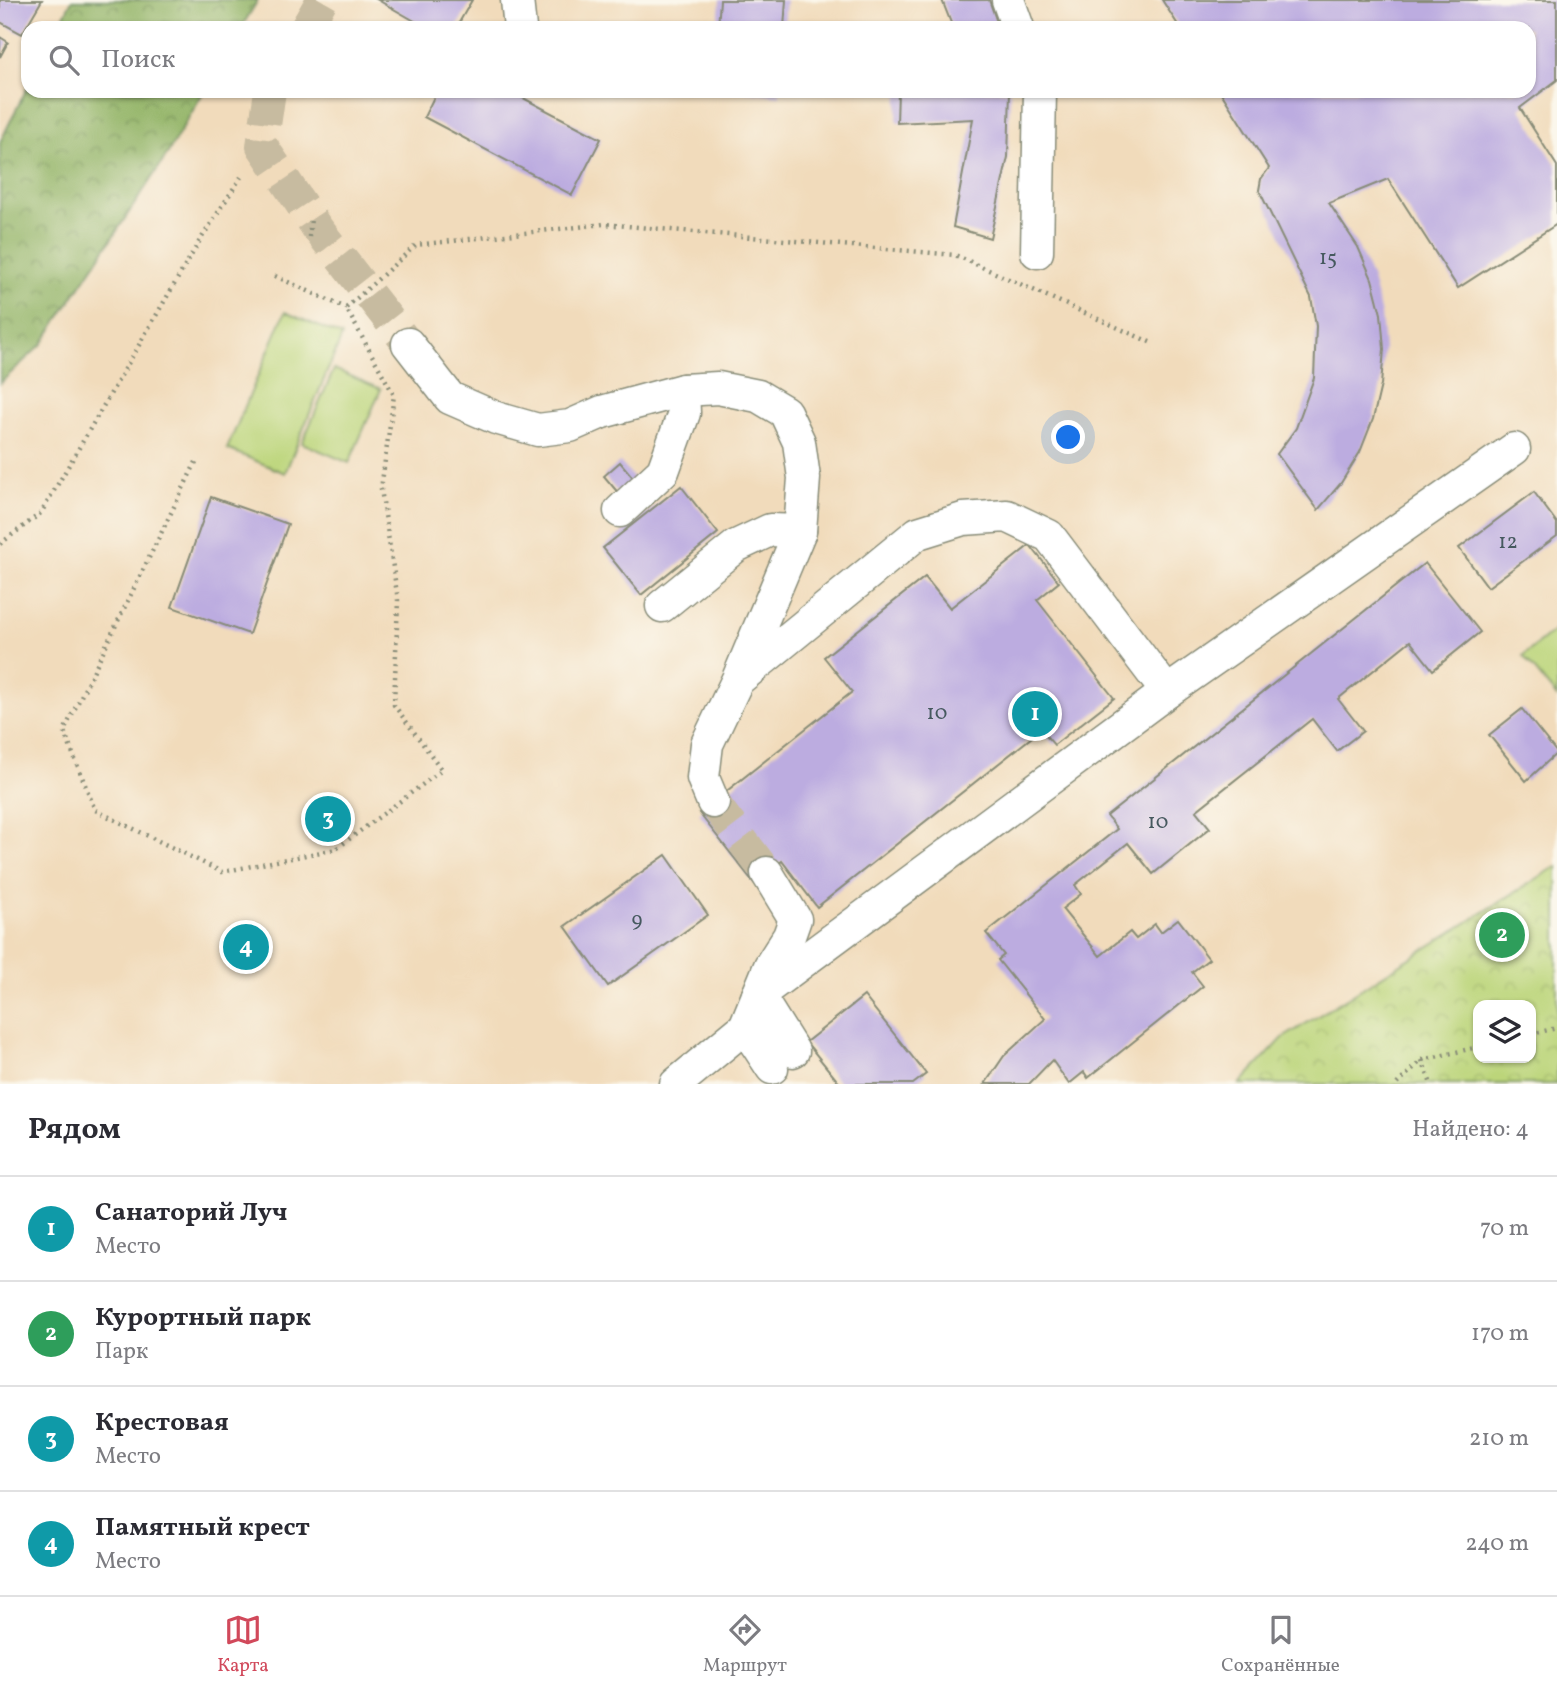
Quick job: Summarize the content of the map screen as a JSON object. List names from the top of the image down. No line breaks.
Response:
{"house_numbers":["15","12","10","10","9"],"page":{"search":"Поиск","pins":["1","3","2","4"],"heading":["Рядом","Найдено: 4"],"list":[{"mark":"1","name":"Cанаторий Луч","note":"Место","value":"70 m"},{"mark":"2","name":"Курортный парк","note":"Парк","value":"170 m"},{"mark":"3","name":"Крестовая","note":"Место","value":"210 m"},{"mark":"4","name":"Памятный крест","note":"Место","value":"240 m"}],"nav":["Карта","Маршрут","Сохранённые"]}}
